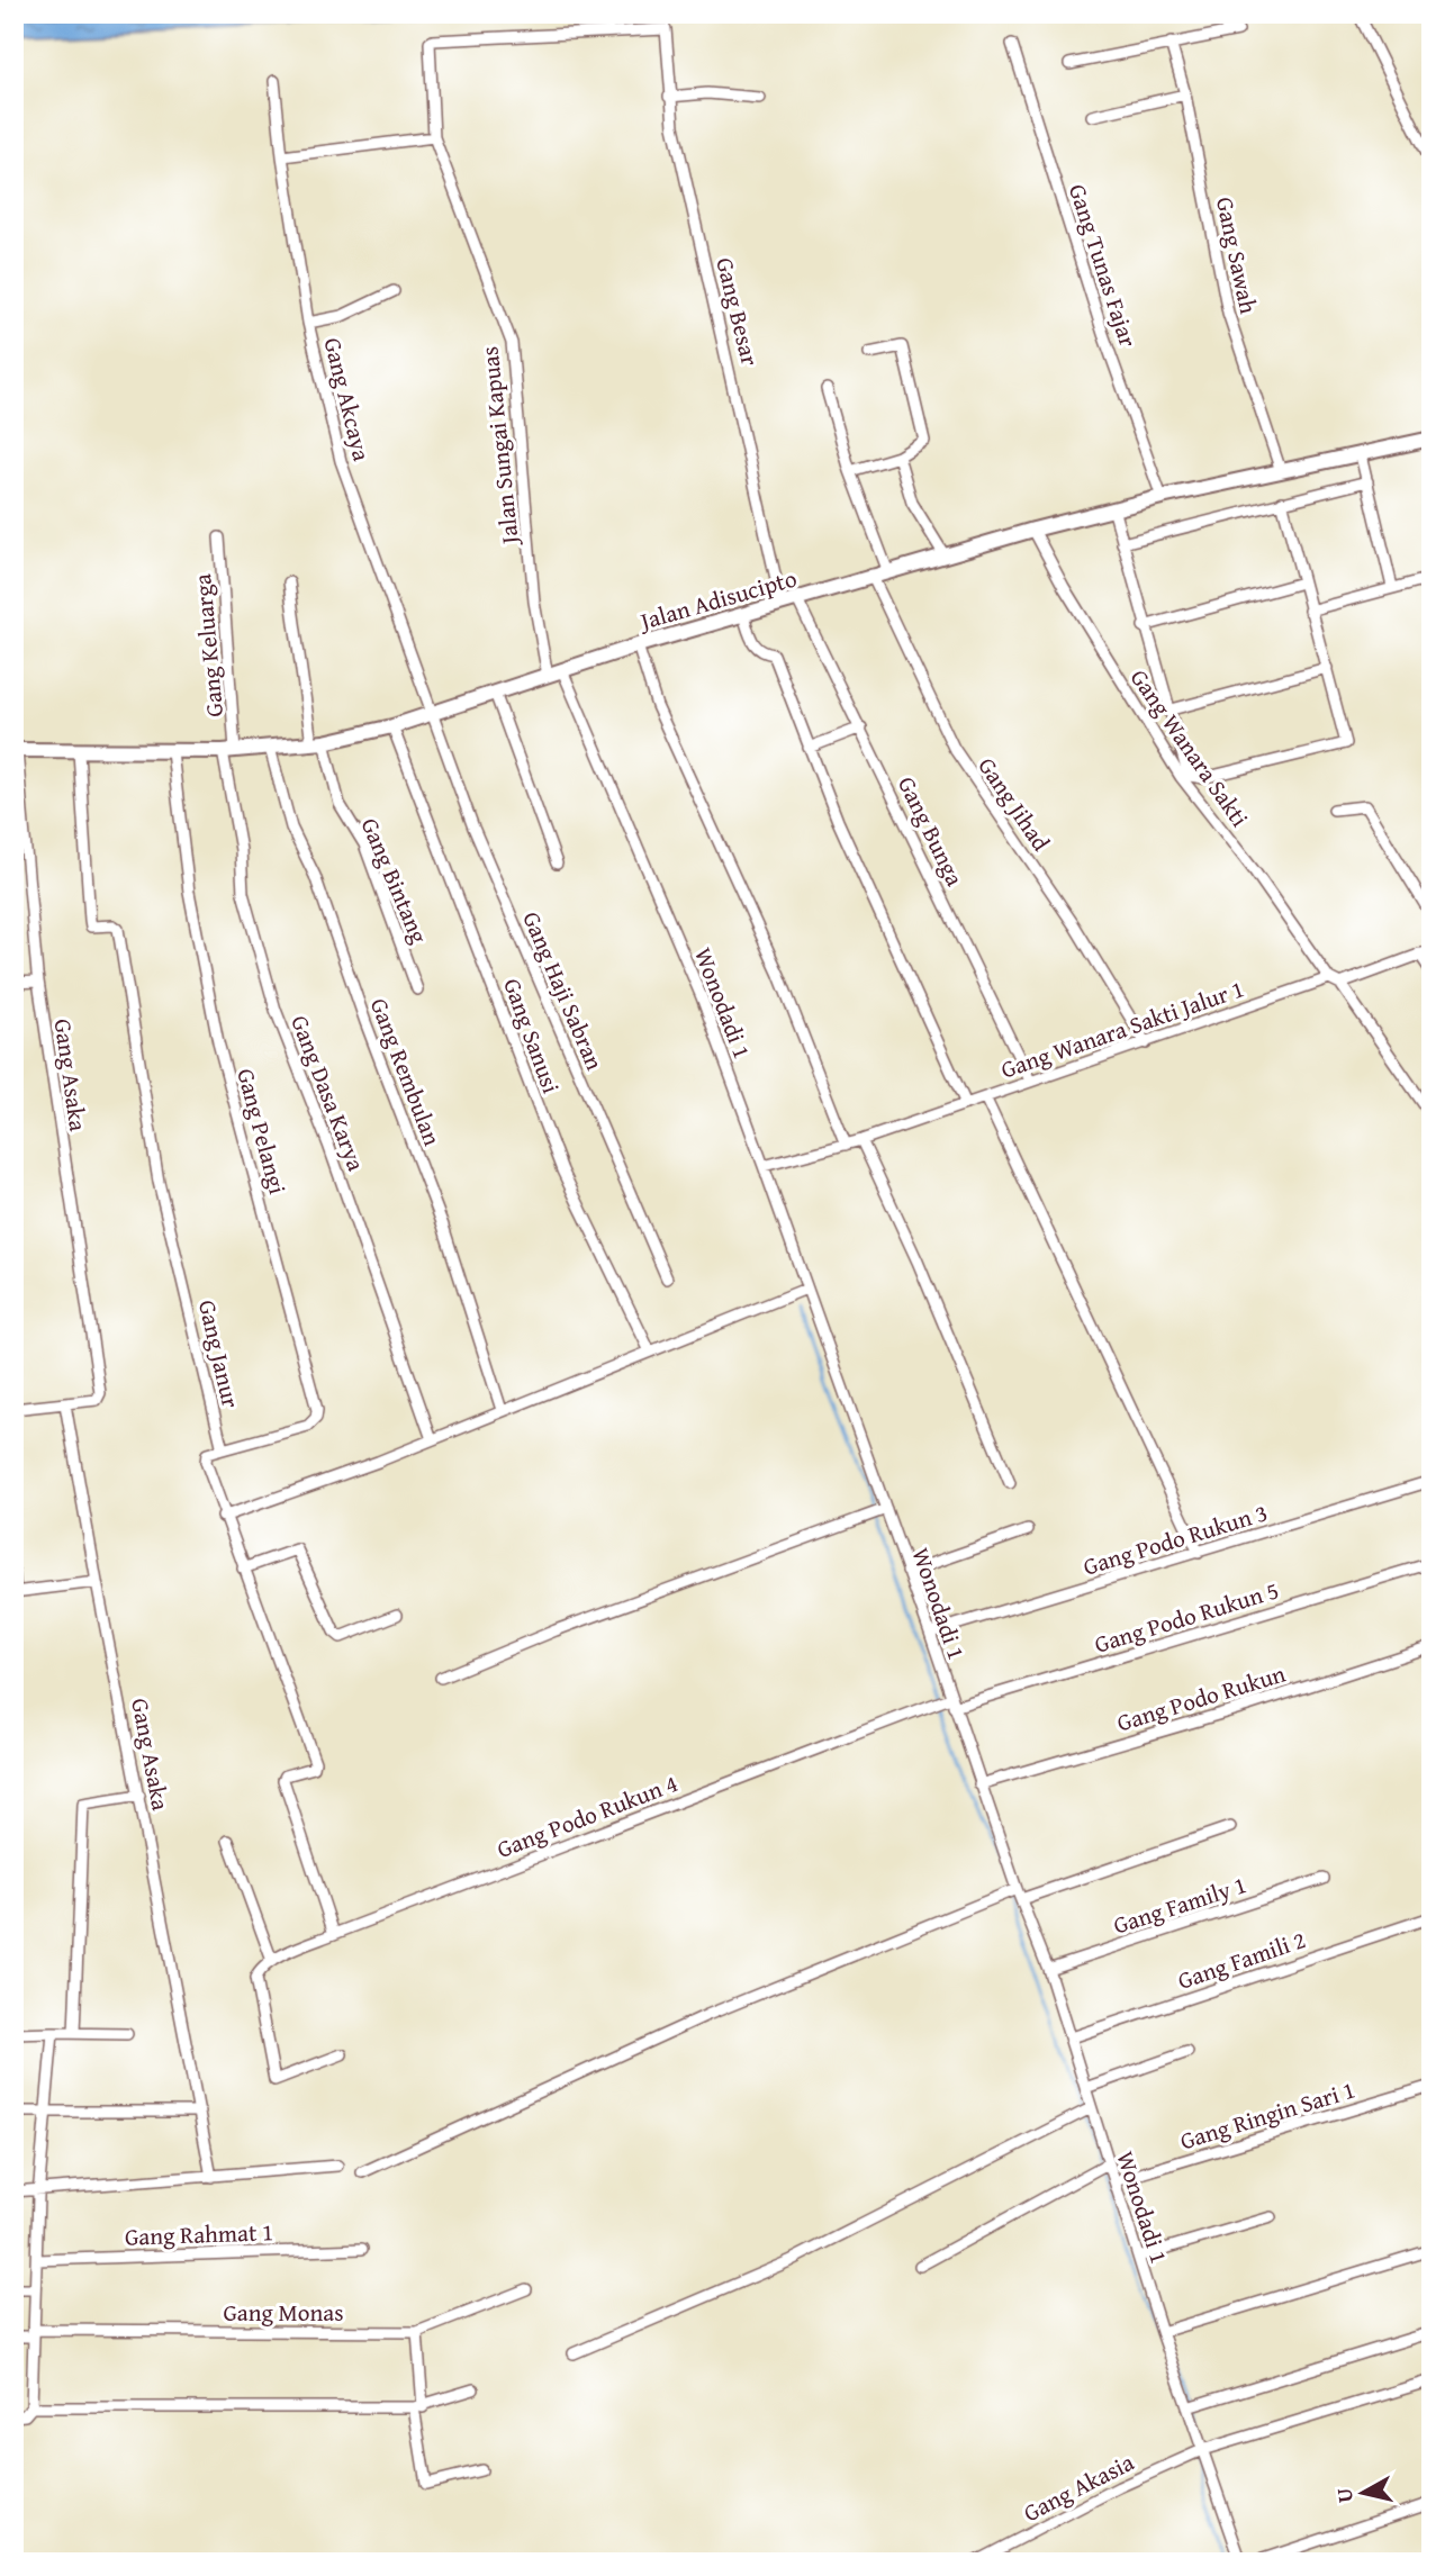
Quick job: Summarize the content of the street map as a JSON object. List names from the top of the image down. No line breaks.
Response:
{"streets":{"main road":["Jalan Adisucipto"],"street":["Gang Sawah","Gang Tunas Fajar","Gang Besar","Gang Akcaya","Jalan Sungai Kapuas","Gang Keluarga","Gang Wanara Sakti","Gang Jihad","Gang Bunga","Gang Bintang","Gang Haji Sabran","Wonodadi 1","Gang Wanara Sakti Jalur 1","Gang Sanusi","Gang Rembulan","Gang Asaka","Gang Dasa Karya","Gang Pelangi","Gang Janur","Gang Podo Rukun 3","Gang Podo Rukun 5","Gang Podo Rukun","Gang Podo Rukun 4","Gang Family 1","Gang Famili 2","Gang Ringin Sari 1","Gang Rahmat 1","Gang Monas","Gang Akasia"]},"crossings":[["Gang Sawah","Jalan Adisucipto"],["Gang Tunas Fajar","Jalan Adisucipto"],["Gang Besar","Jalan Sungai Kapuas"],["Gang Besar","Jalan Adisucipto"],["Gang Akcaya","Jalan Adisucipto"],["Gang Akcaya","Gang Haji Sabran"],["Jalan Sungai Kapuas","Jalan Adisucipto"],["Jalan Adisucipto","Gang Keluarga"],["Jalan Adisucipto","Gang Wanara Sakti"],["Jalan Adisucipto","Gang Jihad"],["Jalan Adisucipto","Gang Bunga"],["Jalan Adisucipto","Gang Bintang"],["Jalan Adisucipto","Gang Haji Sabran"],["Jalan Adisucipto","Wonodadi 1"],["Jalan Adisucipto","Gang Sanusi"],["Jalan Adisucipto","Gang Rembulan"],["Jalan Adisucipto","Gang Asaka"],["Jalan Adisucipto","Gang Dasa Karya"],["Jalan Adisucipto","Gang Pelangi"],["Jalan Adisucipto","Gang Janur"],["Gang Keluarga","Gang Dasa Karya"],["Gang Wanara Sakti","Gang Wanara Sakti Jalur 1"],["Gang Jihad","Gang Wanara Sakti Jalur 1"],["Gang Bunga","Gang Wanara Sakti Jalur 1"],["Wonodadi 1","Gang Wanara Sakti Jalur 1"],["Wonodadi 1","Gang Podo Rukun 3"],["Wonodadi 1","Gang Podo Rukun 5"],["Wonodadi 1","Gang Podo Rukun"],["Wonodadi 1","Gang Podo Rukun 4"],["Wonodadi 1","Gang Family 1"],["Wonodadi 1","Gang Famili 2"],["Wonodadi 1","Gang Ringin Sari 1"],["Wonodadi 1","Gang Akasia"],["Gang Pelangi","Gang Janur"],["Gang Podo Rukun 5","Gang Podo Rukun 4"]],"north":"left"}
